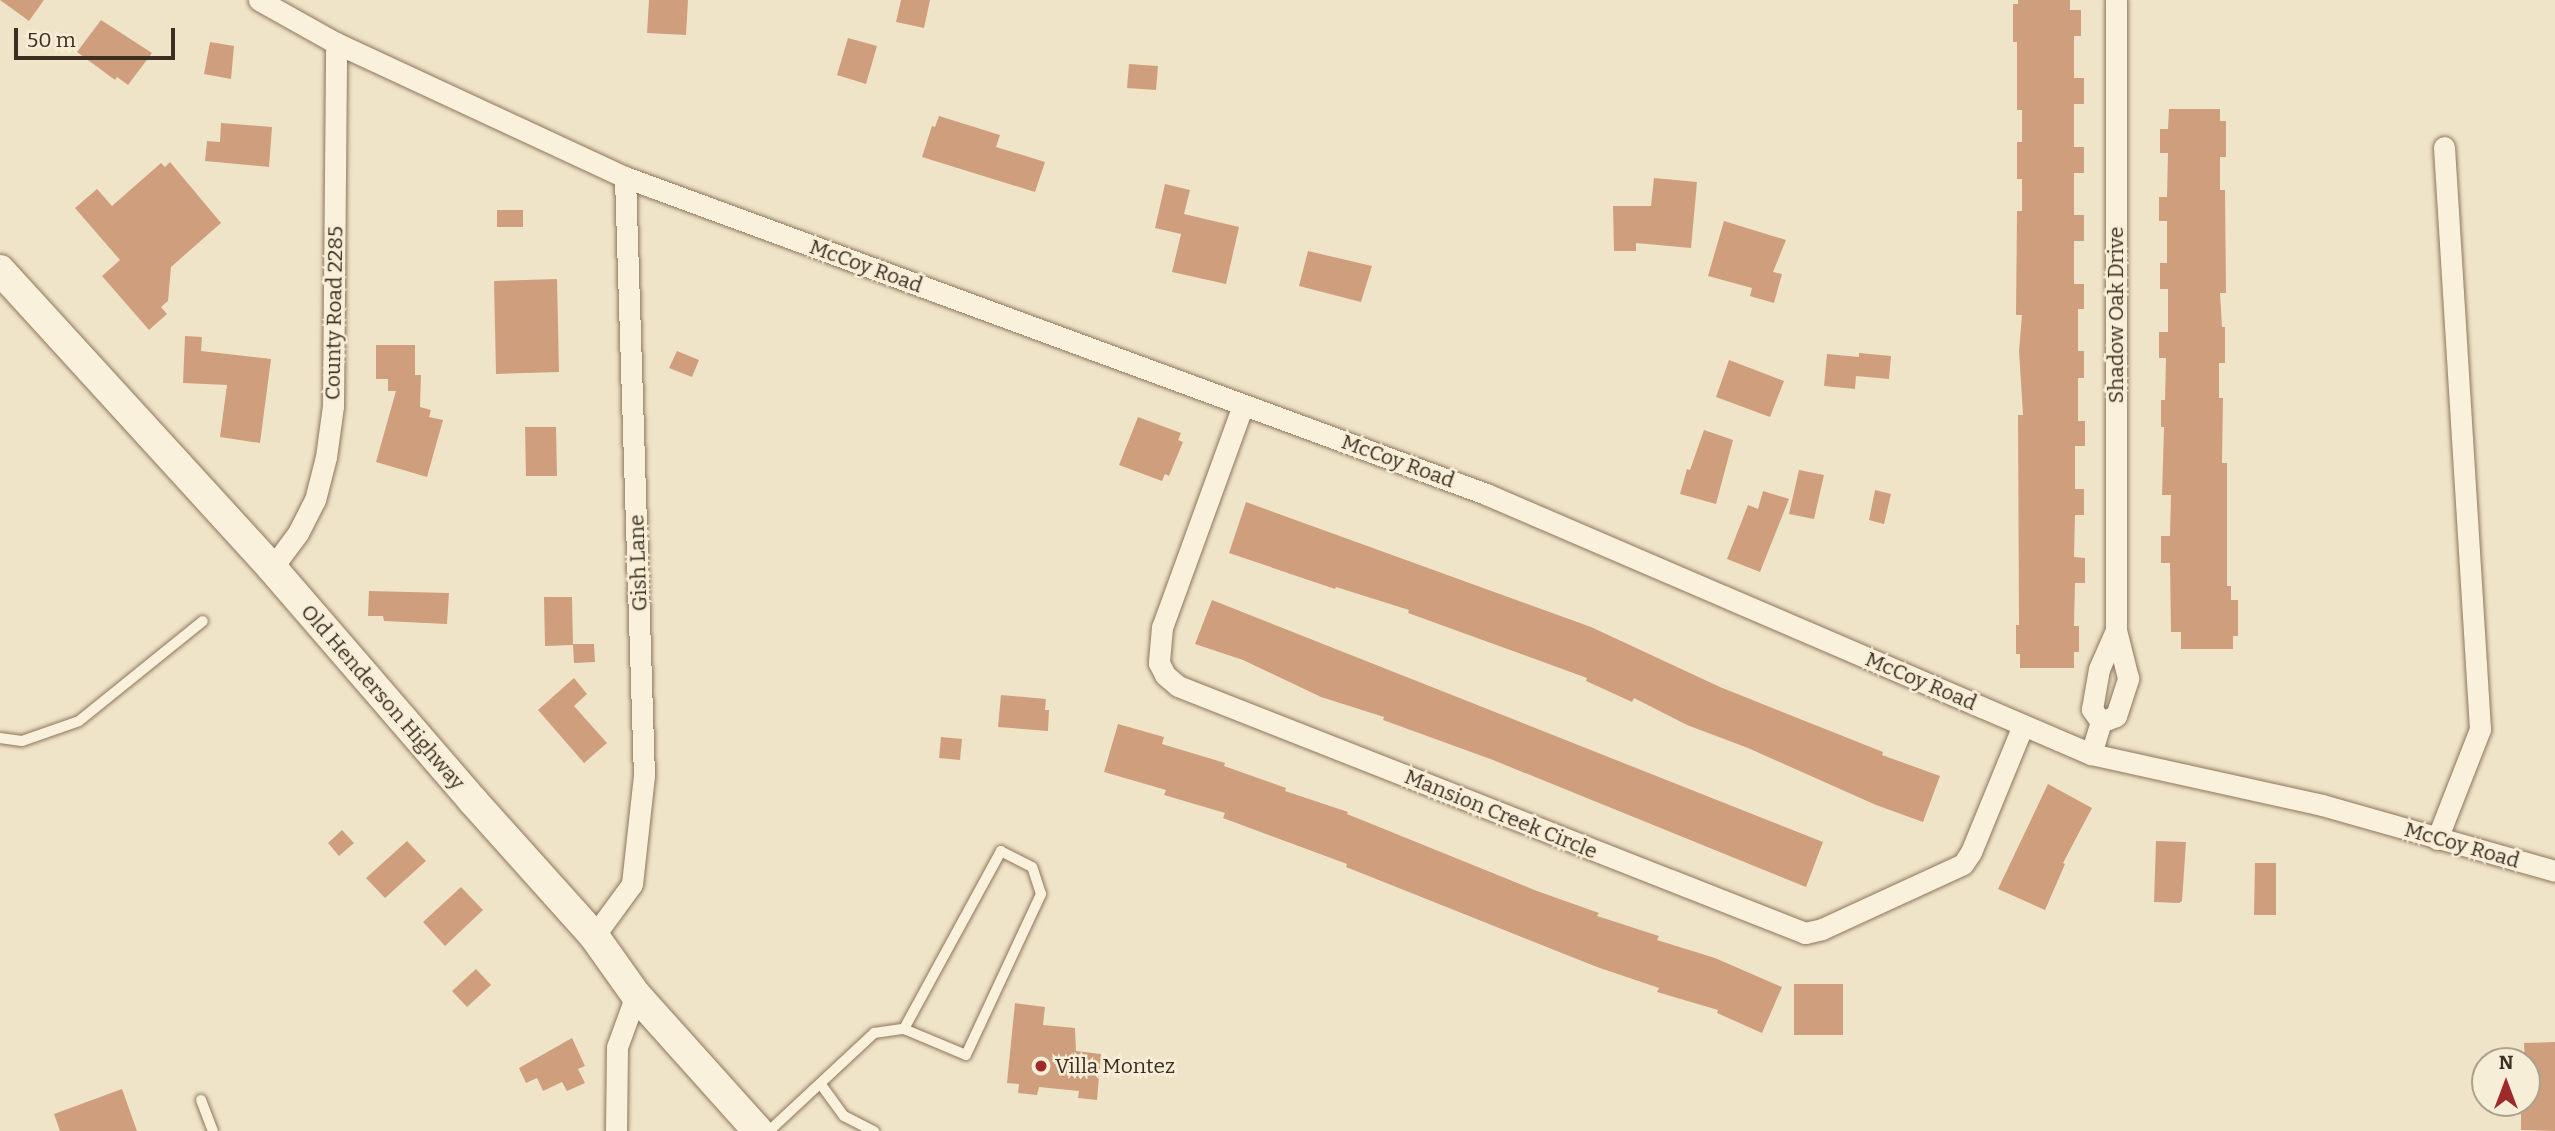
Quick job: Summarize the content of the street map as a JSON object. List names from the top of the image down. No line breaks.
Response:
{"streets":{"main road":["Old Henderson Highway"],"street":["McCoy Road","County Road 2285","Shadow Oak Drive","Gish Lane","Mansion Creek Circle"]},"crossings":[["McCoy Road","County Road 2285"],["McCoy Road","Shadow Oak Drive"],["McCoy Road","Gish Lane"],["McCoy Road","Mansion Creek Circle"],["County Road 2285","Old Henderson Highway"],["Gish Lane","Old Henderson Highway"]],"places":["Villa Montez"],"scale_bar":"50 m","north":"top"}
